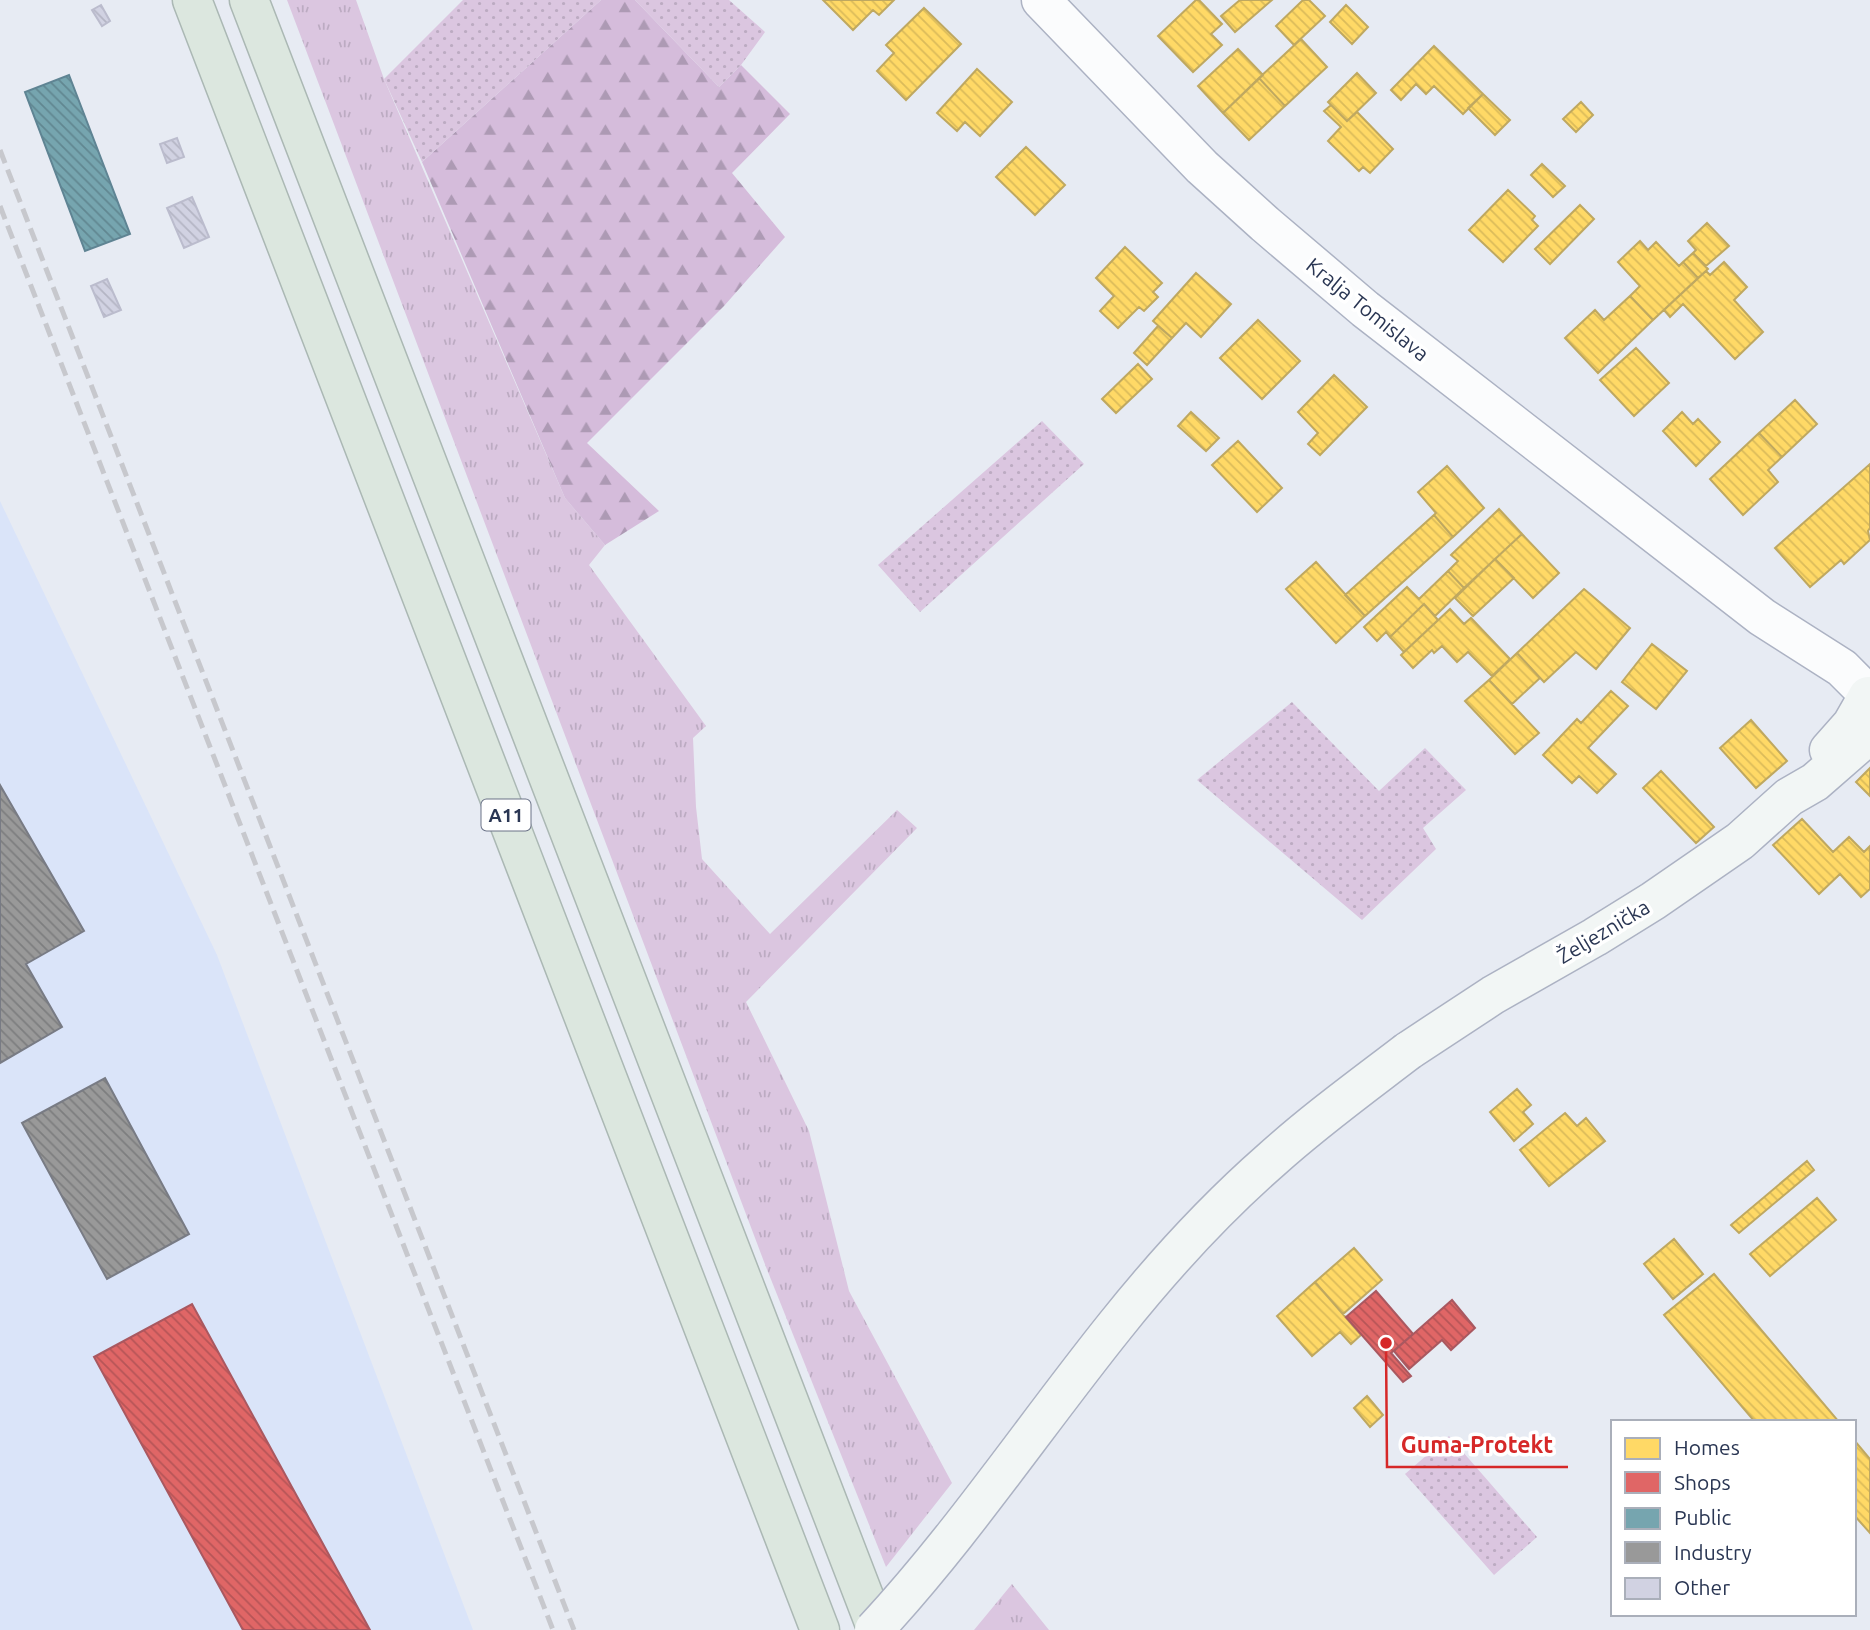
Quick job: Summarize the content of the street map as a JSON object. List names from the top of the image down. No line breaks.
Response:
{"streets":{"highway":["A11"],"main road":["Željeznička"],"street":["Kralja Tomislava"]},"crossings":[["Kralja Tomislava","Željeznička"],["A11","Željeznička"]],"places":["Guma-Protekt"],"legend":["Homes","Shops","Public","Industry","Other"]}
